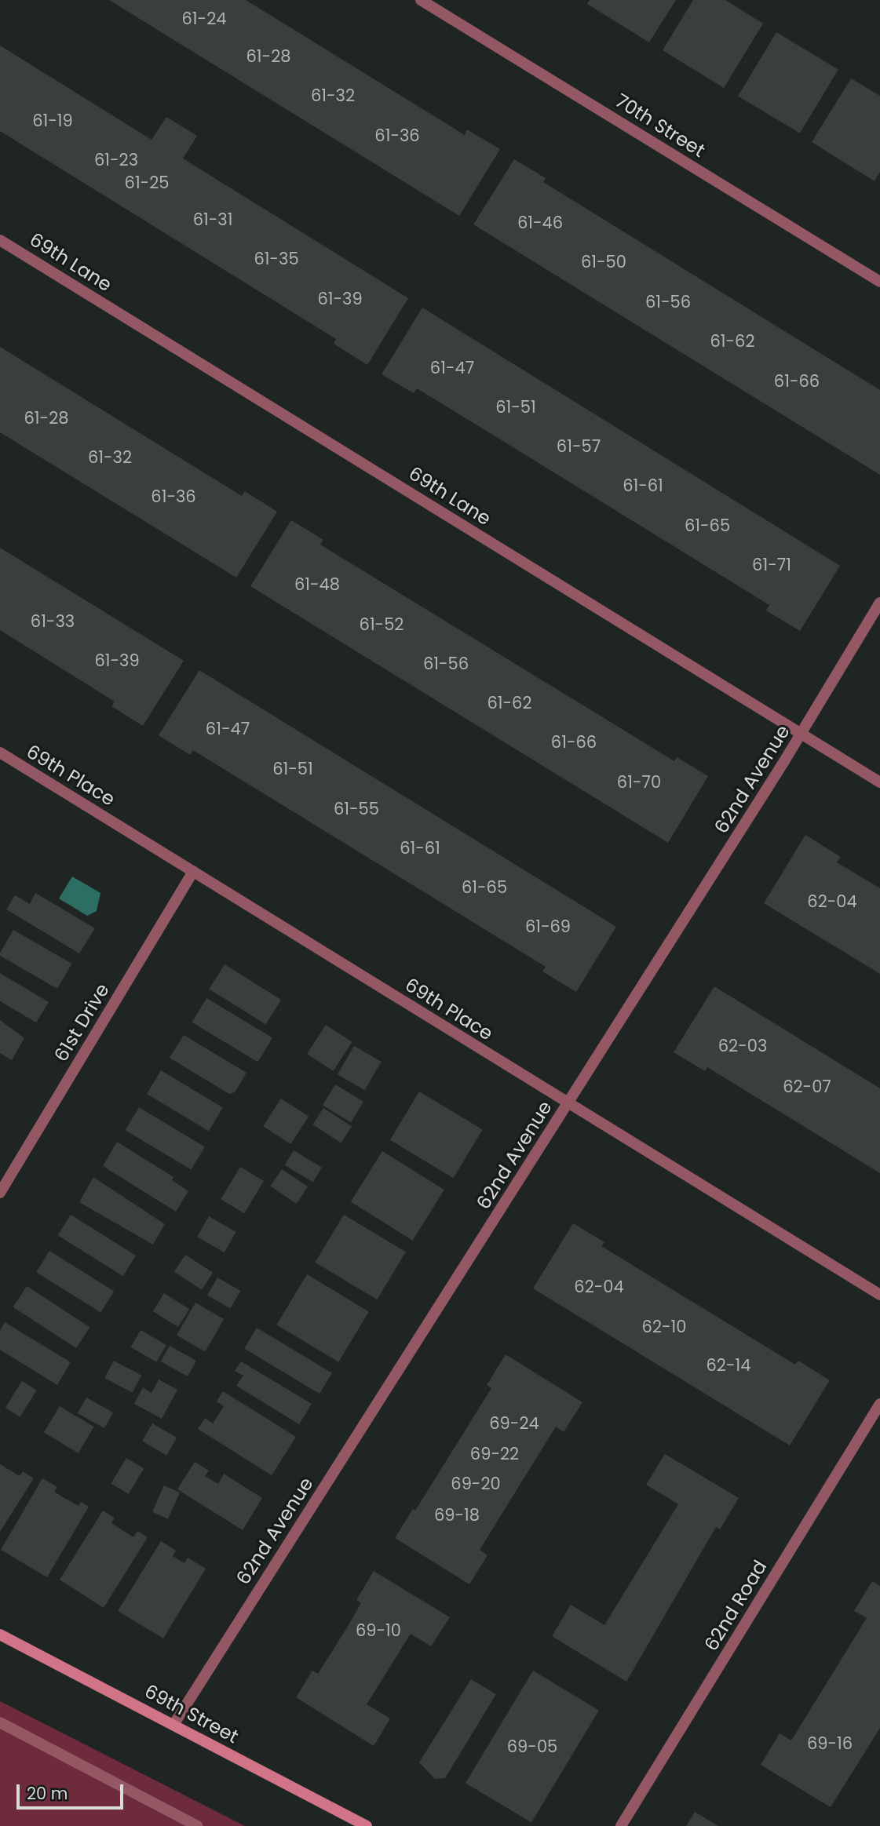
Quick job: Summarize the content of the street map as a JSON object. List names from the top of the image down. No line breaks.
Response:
{"streets":{"main road":["69th Street"],"street":["70th Street","69th Lane","69th Place","62nd Avenue","61st Drive","62nd Road"]},"crossings":[["69th Lane","62nd Avenue"],["69th Place","62nd Avenue"],["69th Place","61st Drive"],["62nd Avenue","69th Street"]],"house_numbers":["61-24","61-28","61-32","61-19","61-36","61-23","61-25","61-31","61-46","61-35","61-50","61-39","61-56","61-62","61-47","61-66","61-51","61-28","61-57","61-32","61-61","61-36","61-65","61-71","61-48","61-33","61-52","61-39","61-56","61-62","61-47","61-66","61-51","61-70","61-55","61-61","61-65","62-04","61-69","62-03","62-07","62-04","62-10","62-14","69-24","69-22","69-20","69-18","69-10","69-16","69-05"],"scale_bar":"20 m"}
